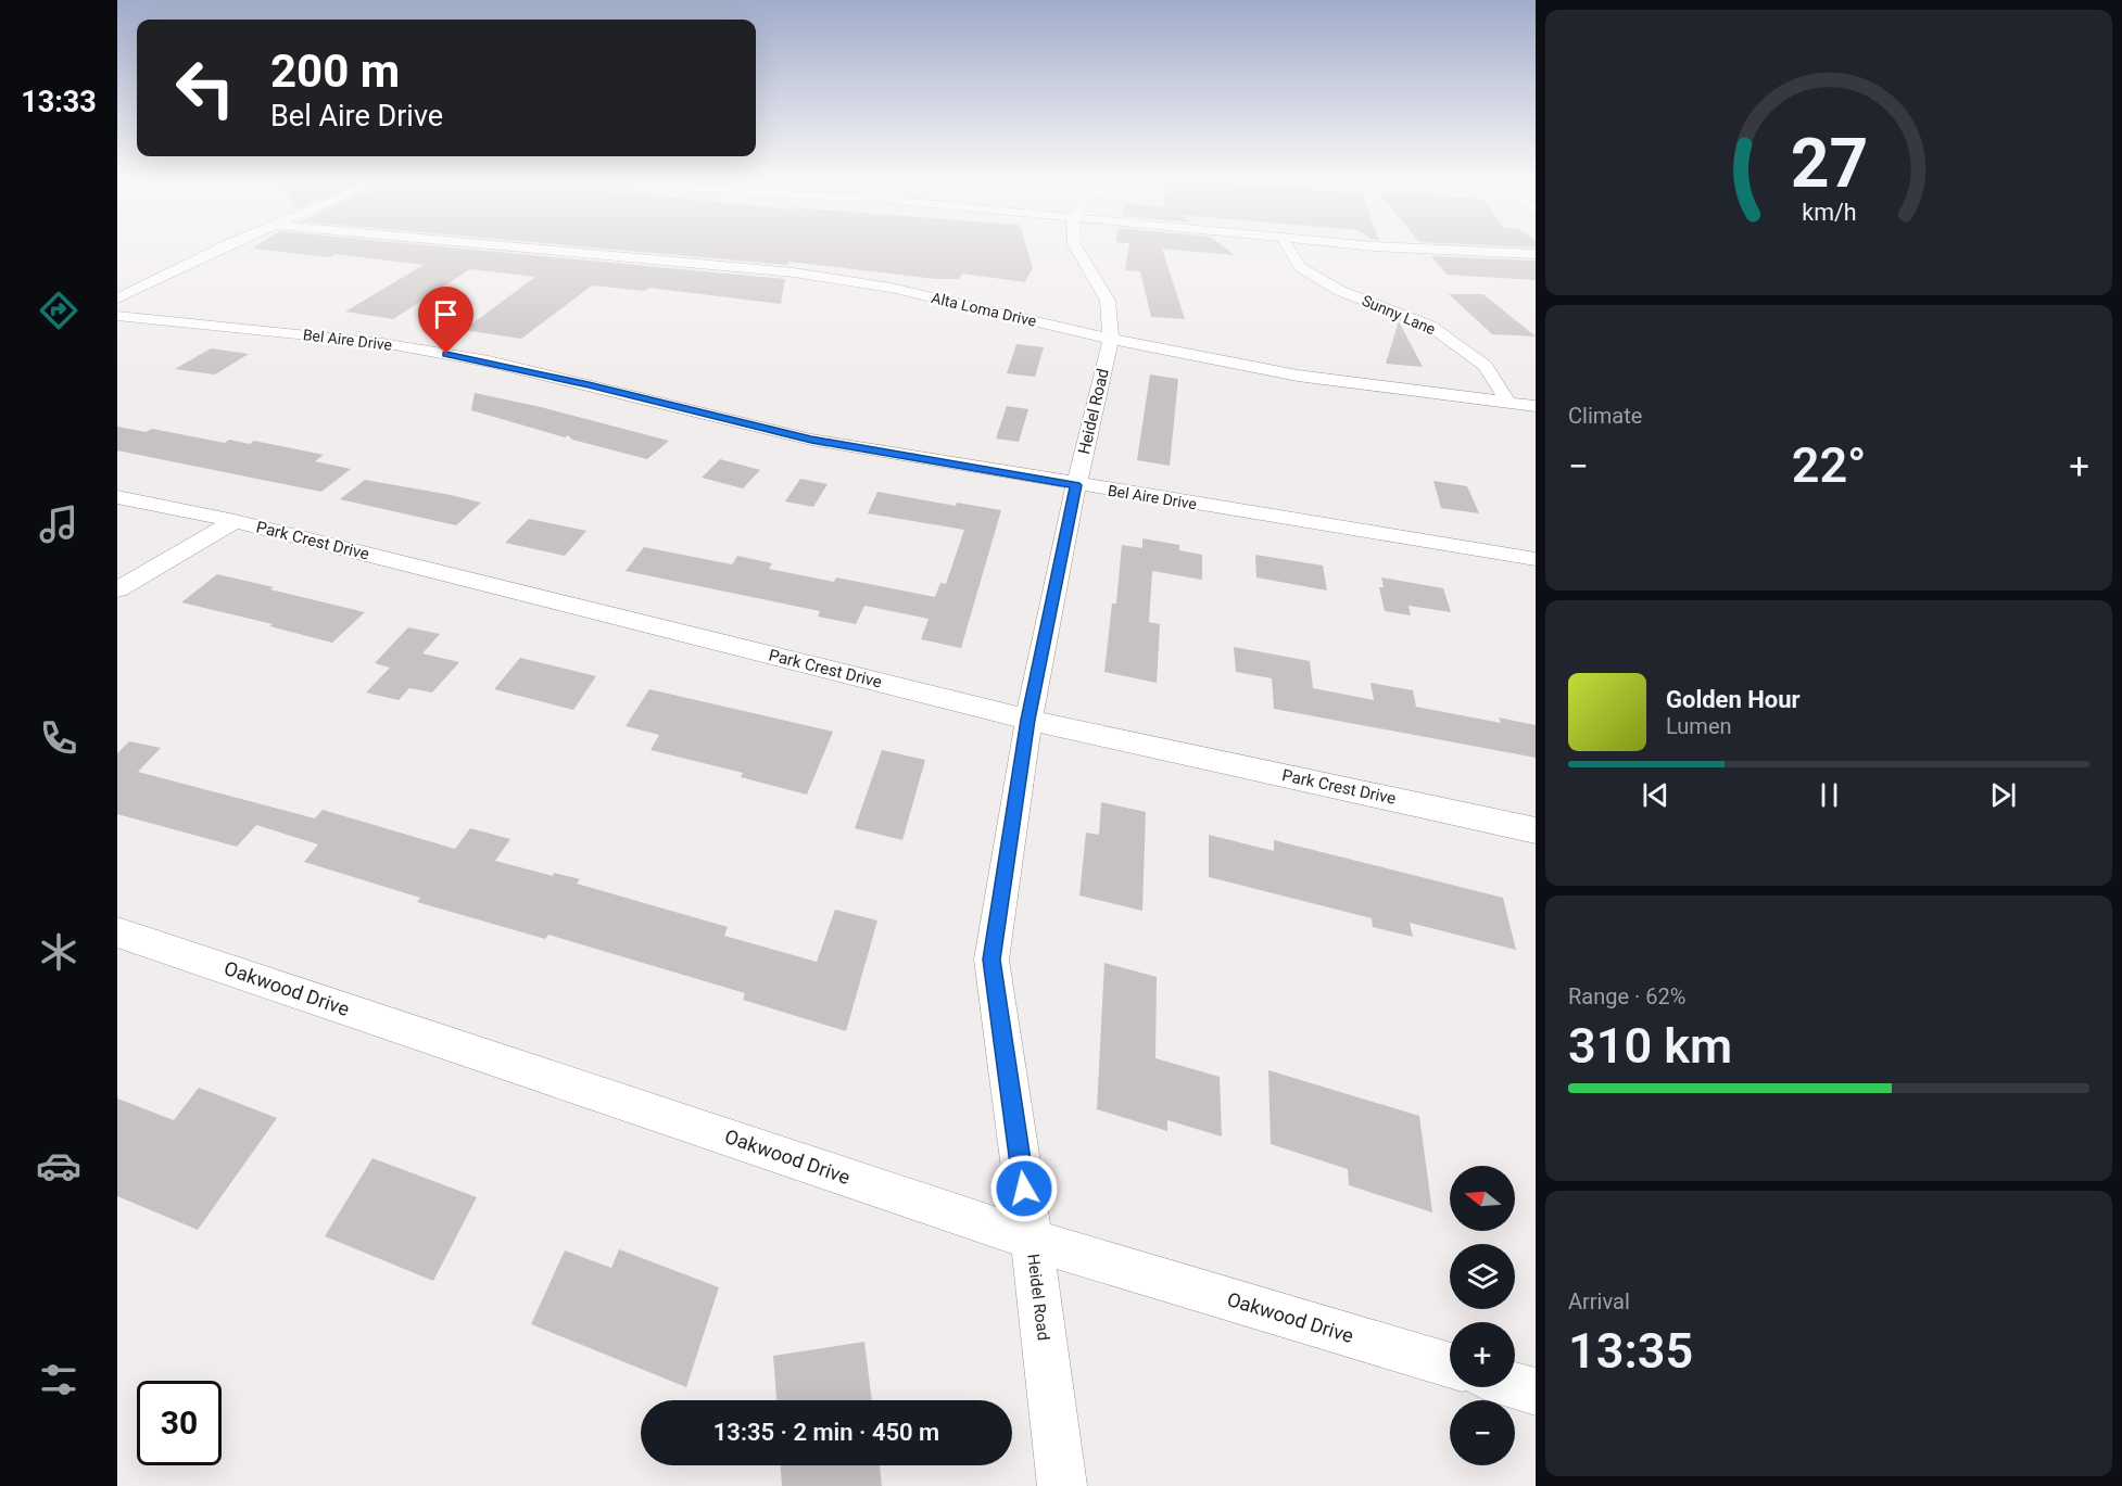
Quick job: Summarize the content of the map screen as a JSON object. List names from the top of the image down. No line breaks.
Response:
{"streets":{"street":["Alta Loma Drive","Sunny Lane","Bel Aire Drive","Heidel Road","Park Crest Drive","Oakwood Drive"]},"crossings":[["Alta Loma Drive","Sunny Lane"],["Alta Loma Drive","Heidel Road"],["Bel Aire Drive","Heidel Road"],["Heidel Road","Park Crest Drive"],["Heidel Road","Oakwood Drive"]],"north":"left","page":{"tabs":"13:33","turn":["200 m","Bel Aire Drive"],"tile":["Climate",["Range · 62%","310 km"],["Arrival","13:35"]],"heat":["−","22°","+"],"song":["Golden Hour","Lumen"],"map_buttons":["+","−"],"limit":"30","trip":"13:35 · 2 min · 450 m","gauge":["27","km/h"]}}
